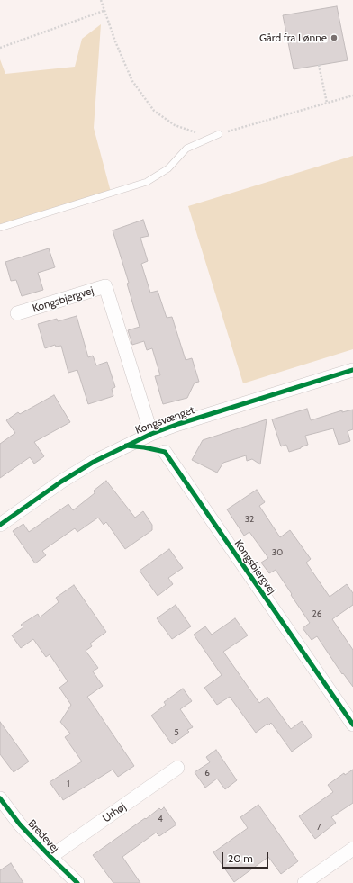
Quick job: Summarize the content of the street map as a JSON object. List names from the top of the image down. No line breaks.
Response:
{"streets":{"street":["Kongsbjergvej","Kongsvænget","Urhøj","Bredevej"]},"crossings":[["Kongsbjergvej","Kongsvænget"],["Urhøj","Bredevej"]],"places":["Gård fra Lønne"],"house_numbers":["32","30","26","5","6","1","4","7"],"scale_bar":"20 m"}
